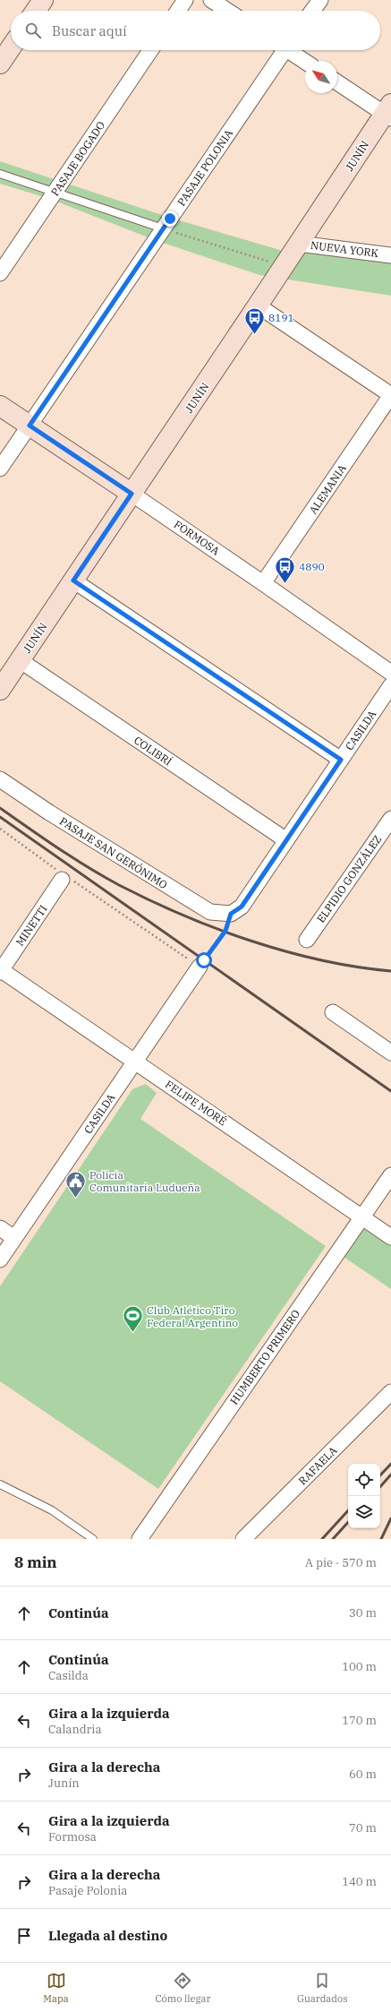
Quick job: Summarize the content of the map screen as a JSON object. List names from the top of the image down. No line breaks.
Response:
{"streets":{"main road":["JUNÍN","FORMOSA"],"street":["PASAJE BOGADO","PASAJE POLONIA","NUEVA YORK","ALEMANIA","CASILDA","COLIBRÍ","PASAJE SAN GERÓNIMO","ELPIDIO GONZÁLEZ","MINETTI","FELIPE MORÉ","HUMBERTO PRIMERO","RAFAELA"]},"crossings":[["JUNÍN","NUEVA YORK"],["JUNÍN","FORMOSA"],["JUNÍN","COLIBRÍ"],["PASAJE POLONIA","FORMOSA"],["ALEMANIA","FORMOSA"],["CASILDA","COLIBRÍ"],["CASILDA","PASAJE SAN GERÓNIMO"],["CASILDA","FELIPE MORÉ"],["MINETTI","FELIPE MORÉ"],["FELIPE MORÉ","HUMBERTO PRIMERO"]],"places":{"bus stop":["8191","4890"],"public building":["Policía Comunitaria Ludueña"],"sports":["Club Atlético Tiro Federal Argentino"]},"north":"top left","page":{"search":"Buscar aquí","heading":["8 min","A pie · 570 m"],"list":[["Continúa","30 m"],["Continúa","Casilda","100 m"],["Gira a la izquierda","Calandria","170 m"],["Gira a la derecha","Junín","60 m"],["Gira a la izquierda","Formosa","70 m"],["Gira a la derecha","Pasaje Polonia","140 m"],"Llegada al destino"],"nav":["Mapa","Cómo llegar","Guardados"]}}
